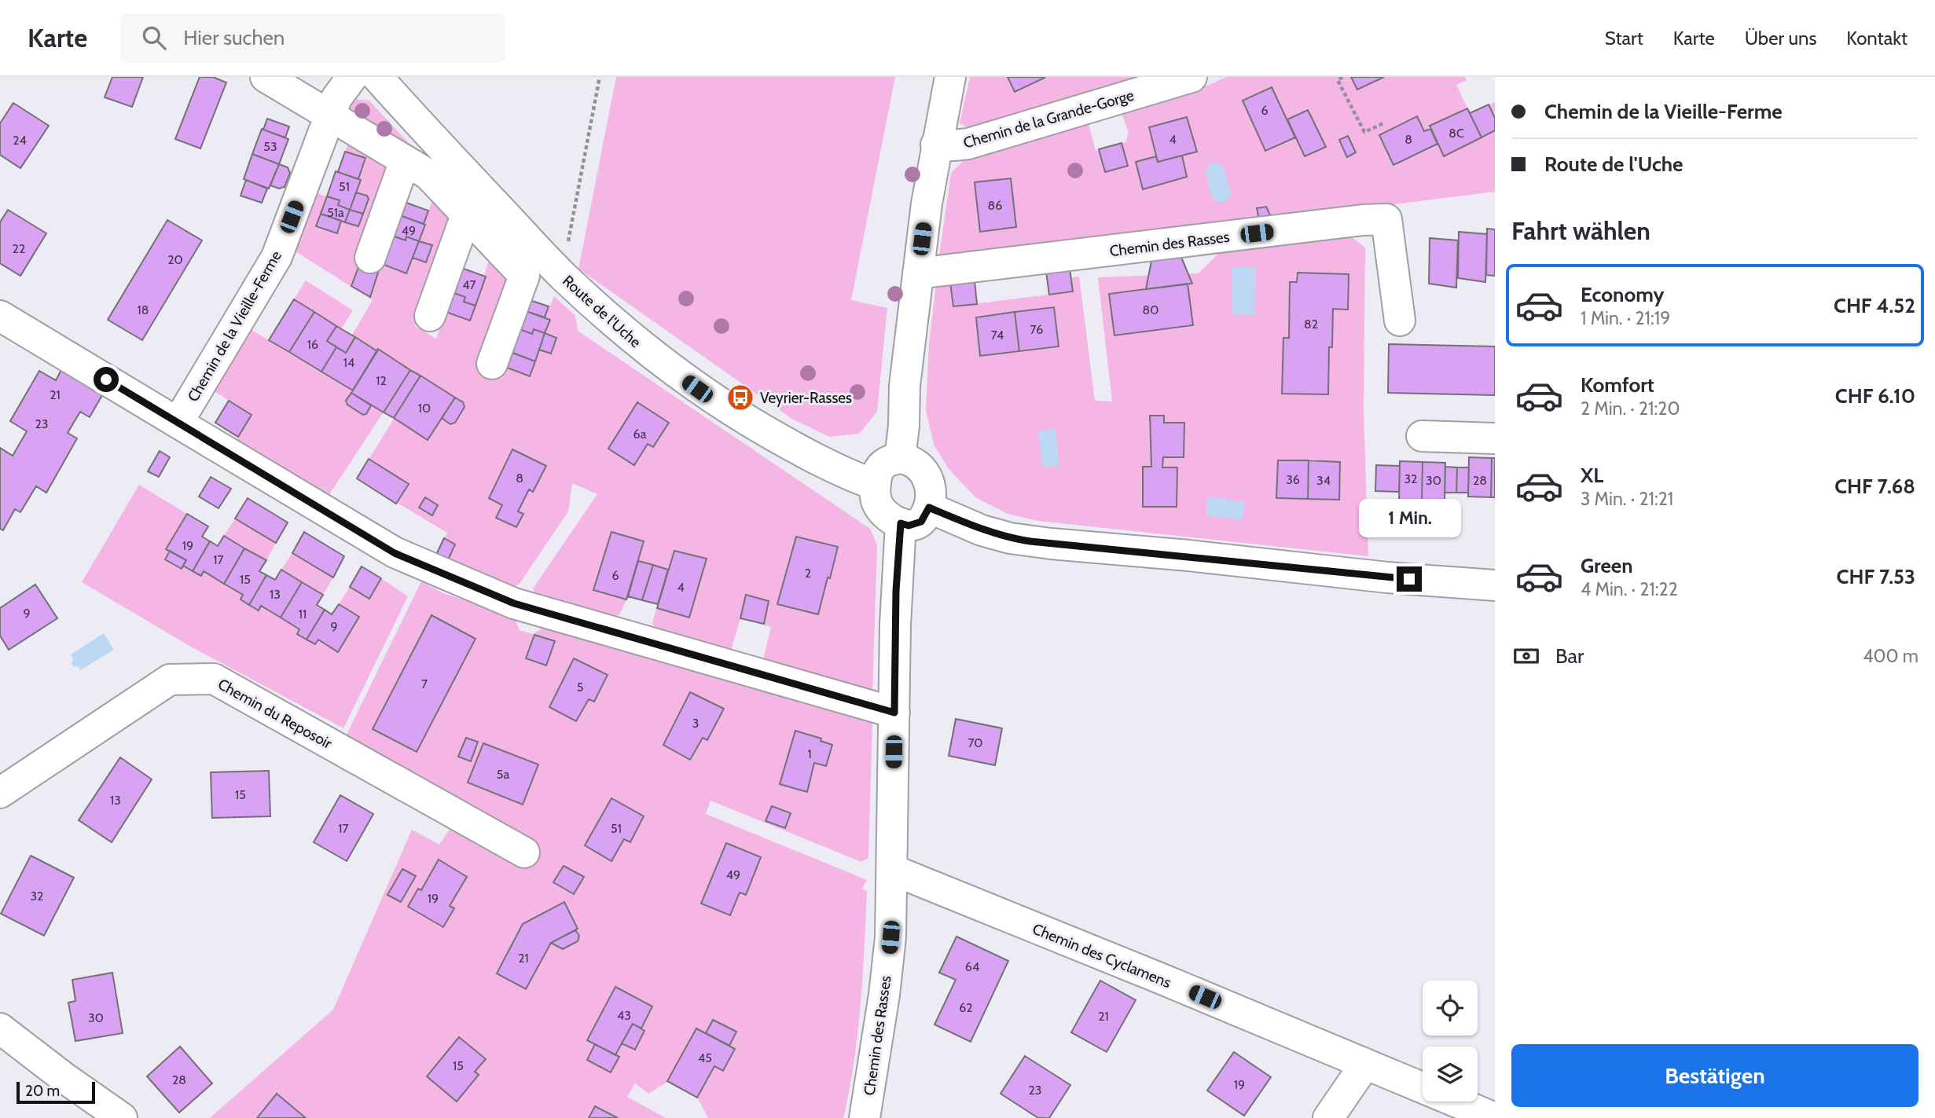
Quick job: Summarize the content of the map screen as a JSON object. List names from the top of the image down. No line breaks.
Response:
{"streets":{"street":["Chemin de la Grande-Gorge","Chemin des Rasses","Route de l'Uche","Chemin de la Vieille-Ferme","Chemin du Reposoir","Chemin des Cyclamens"]},"crossings":[["Chemin des Rasses","Route de l'Uche"],["Chemin des Rasses","Chemin des Cyclamens"]],"places":{"bus stop":["Veyrier-Rasses"]},"house_numbers":["6","8C","4","8","24","53","51","86","51a","49","22","20","47","18","80","82","76","74","16","14","12","21","10","23","6a","8","32","36","34","30","28","19","17","2","6","15","4","13","9","11","9","7","5","3","70","1","5a","15","13","17","51","49","32","19","21","64","62","43","21","30","45","15","28","19","23"],"scale_bar":"20 m","page":{"header":"Karte","search":"Hier suchen","nav":["Start","Karte","Über uns","Kontakt"],"banner":["Chemin de la Vieille-Ferme","Route de l'Uche"],"heading":"Fahrt wählen","list":[{"name":"Economy","note":"1 Min. · 21:19","value":"CHF 4.52"},{"name":"Komfort","note":"2 Min. · 21:20","value":"CHF 6.10"},{"name":"XL","note":"3 Min. · 21:21","value":"CHF 7.68"},{"name":"Green","note":"4 Min. · 21:22","value":"CHF 7.53"}],"bubble":"1 Min.","pay":["Bar","400 m"],"buttons":"Bestätigen","scale":"20 m"}}
